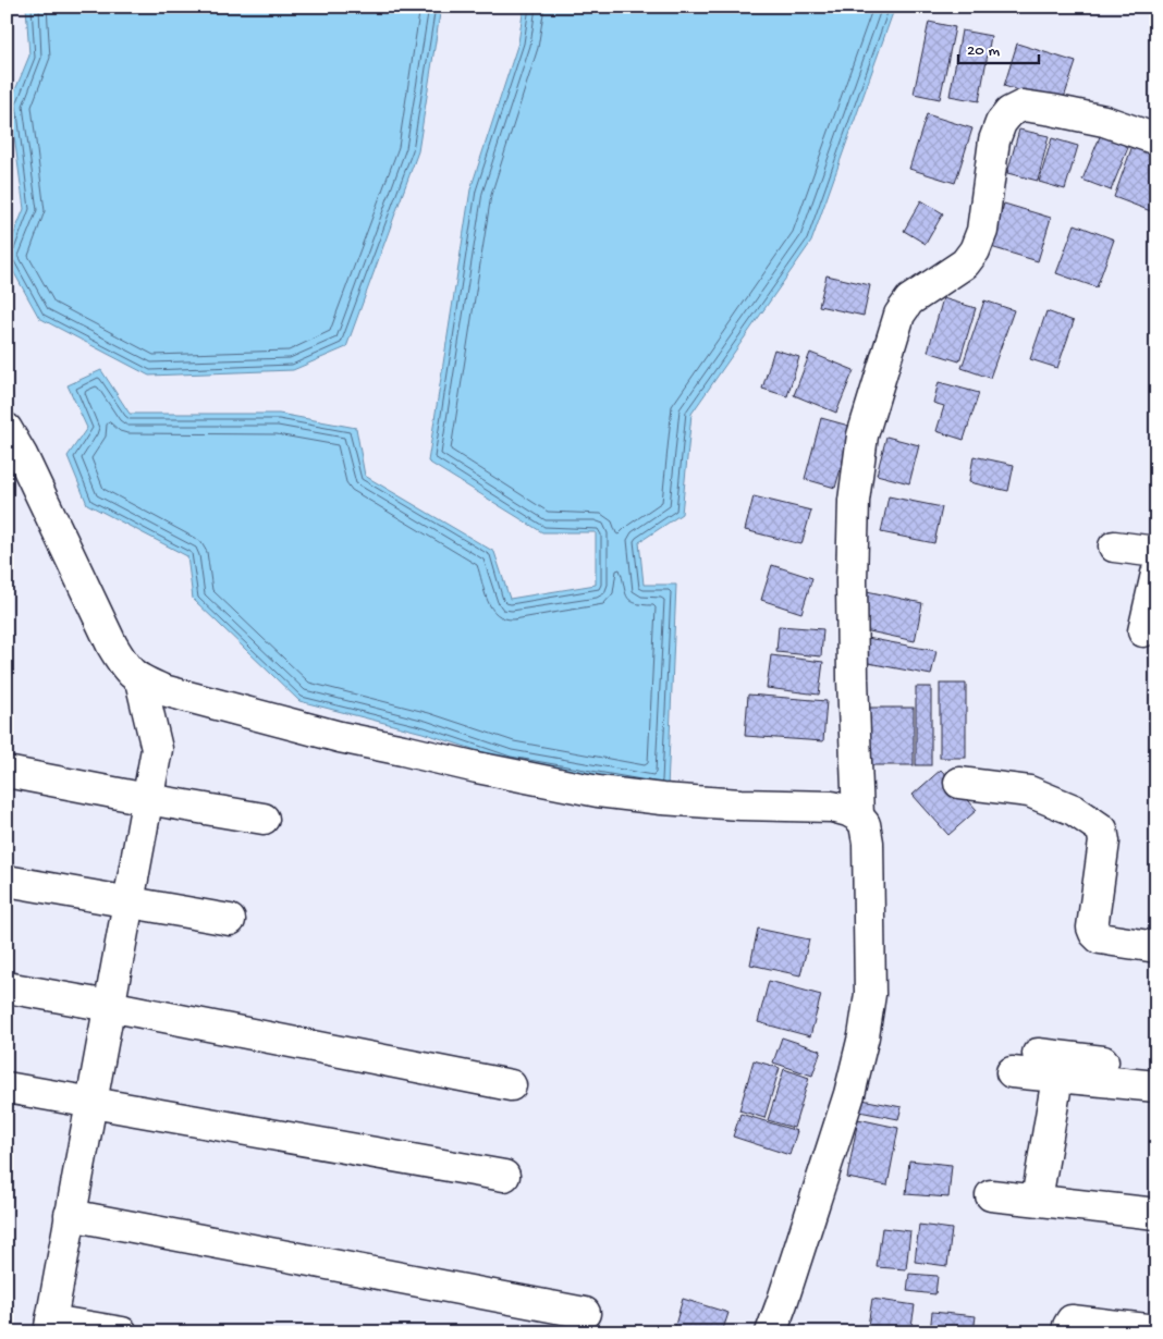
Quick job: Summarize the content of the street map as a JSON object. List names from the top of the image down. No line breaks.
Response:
{"scale_bar":"20 m"}
